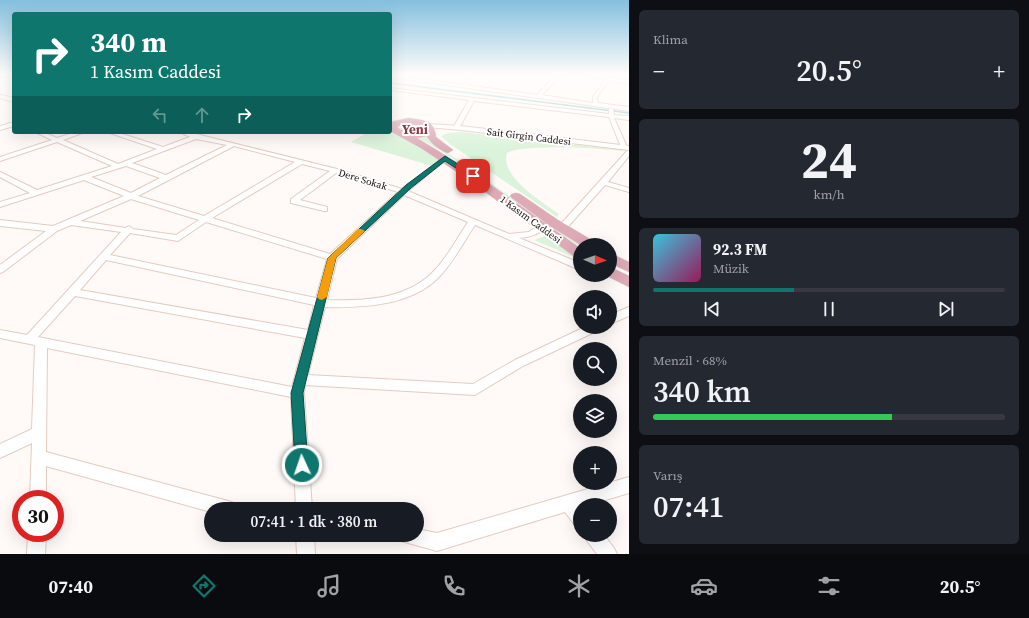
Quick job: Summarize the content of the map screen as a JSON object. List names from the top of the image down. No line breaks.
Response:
{"streets":{"main road":["1 Kasım Caddesi"],"street":["Sait Girgin Caddesi","Dere Sokak"]},"crossings":[["Sait Girgin Caddesi","1 Kasım Caddesi"]],"districts":["Yeni"],"north":"right","page":{"tile":["Klima",["24","km/h"],["Menzil · 68%","340 km"],["Varış","07:41"]],"turn":["340 m","1 Kasım Caddesi"],"heat":["−","20.5°","+"],"song":["92.3 FM","Müzik"],"map_buttons":["+","−"],"limit":"30","trip":"07:41 · 1 dk · 380 m","tabs":["07:40","20.5°"]}}
